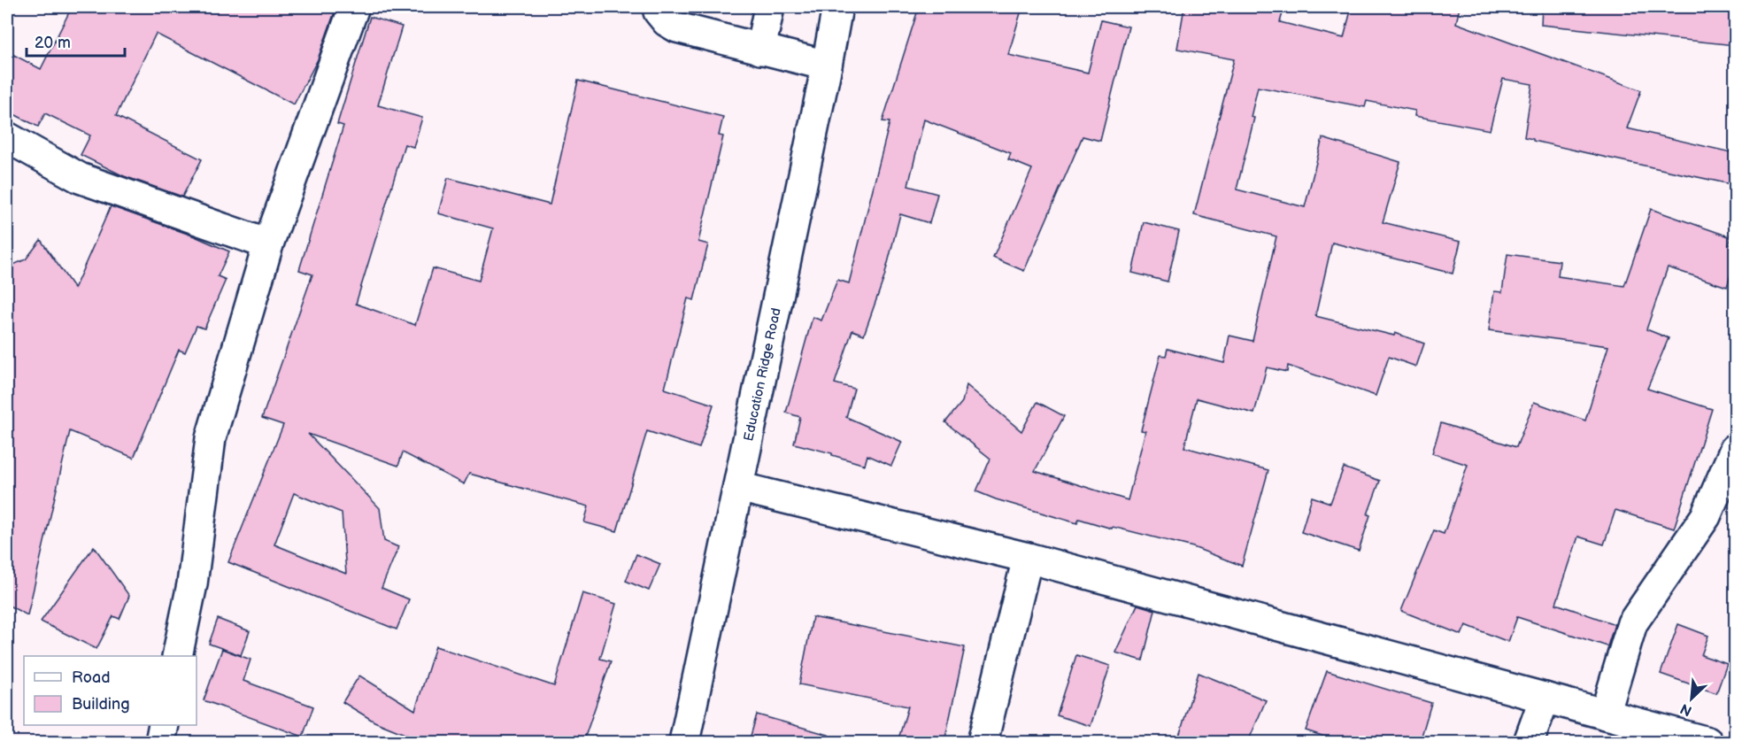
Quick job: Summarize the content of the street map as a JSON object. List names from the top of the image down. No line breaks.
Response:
{"streets":{"street":["Education Ridge Road"]},"legend":["Road","Building"],"scale_bar":"20 m","north":"bottom left"}
